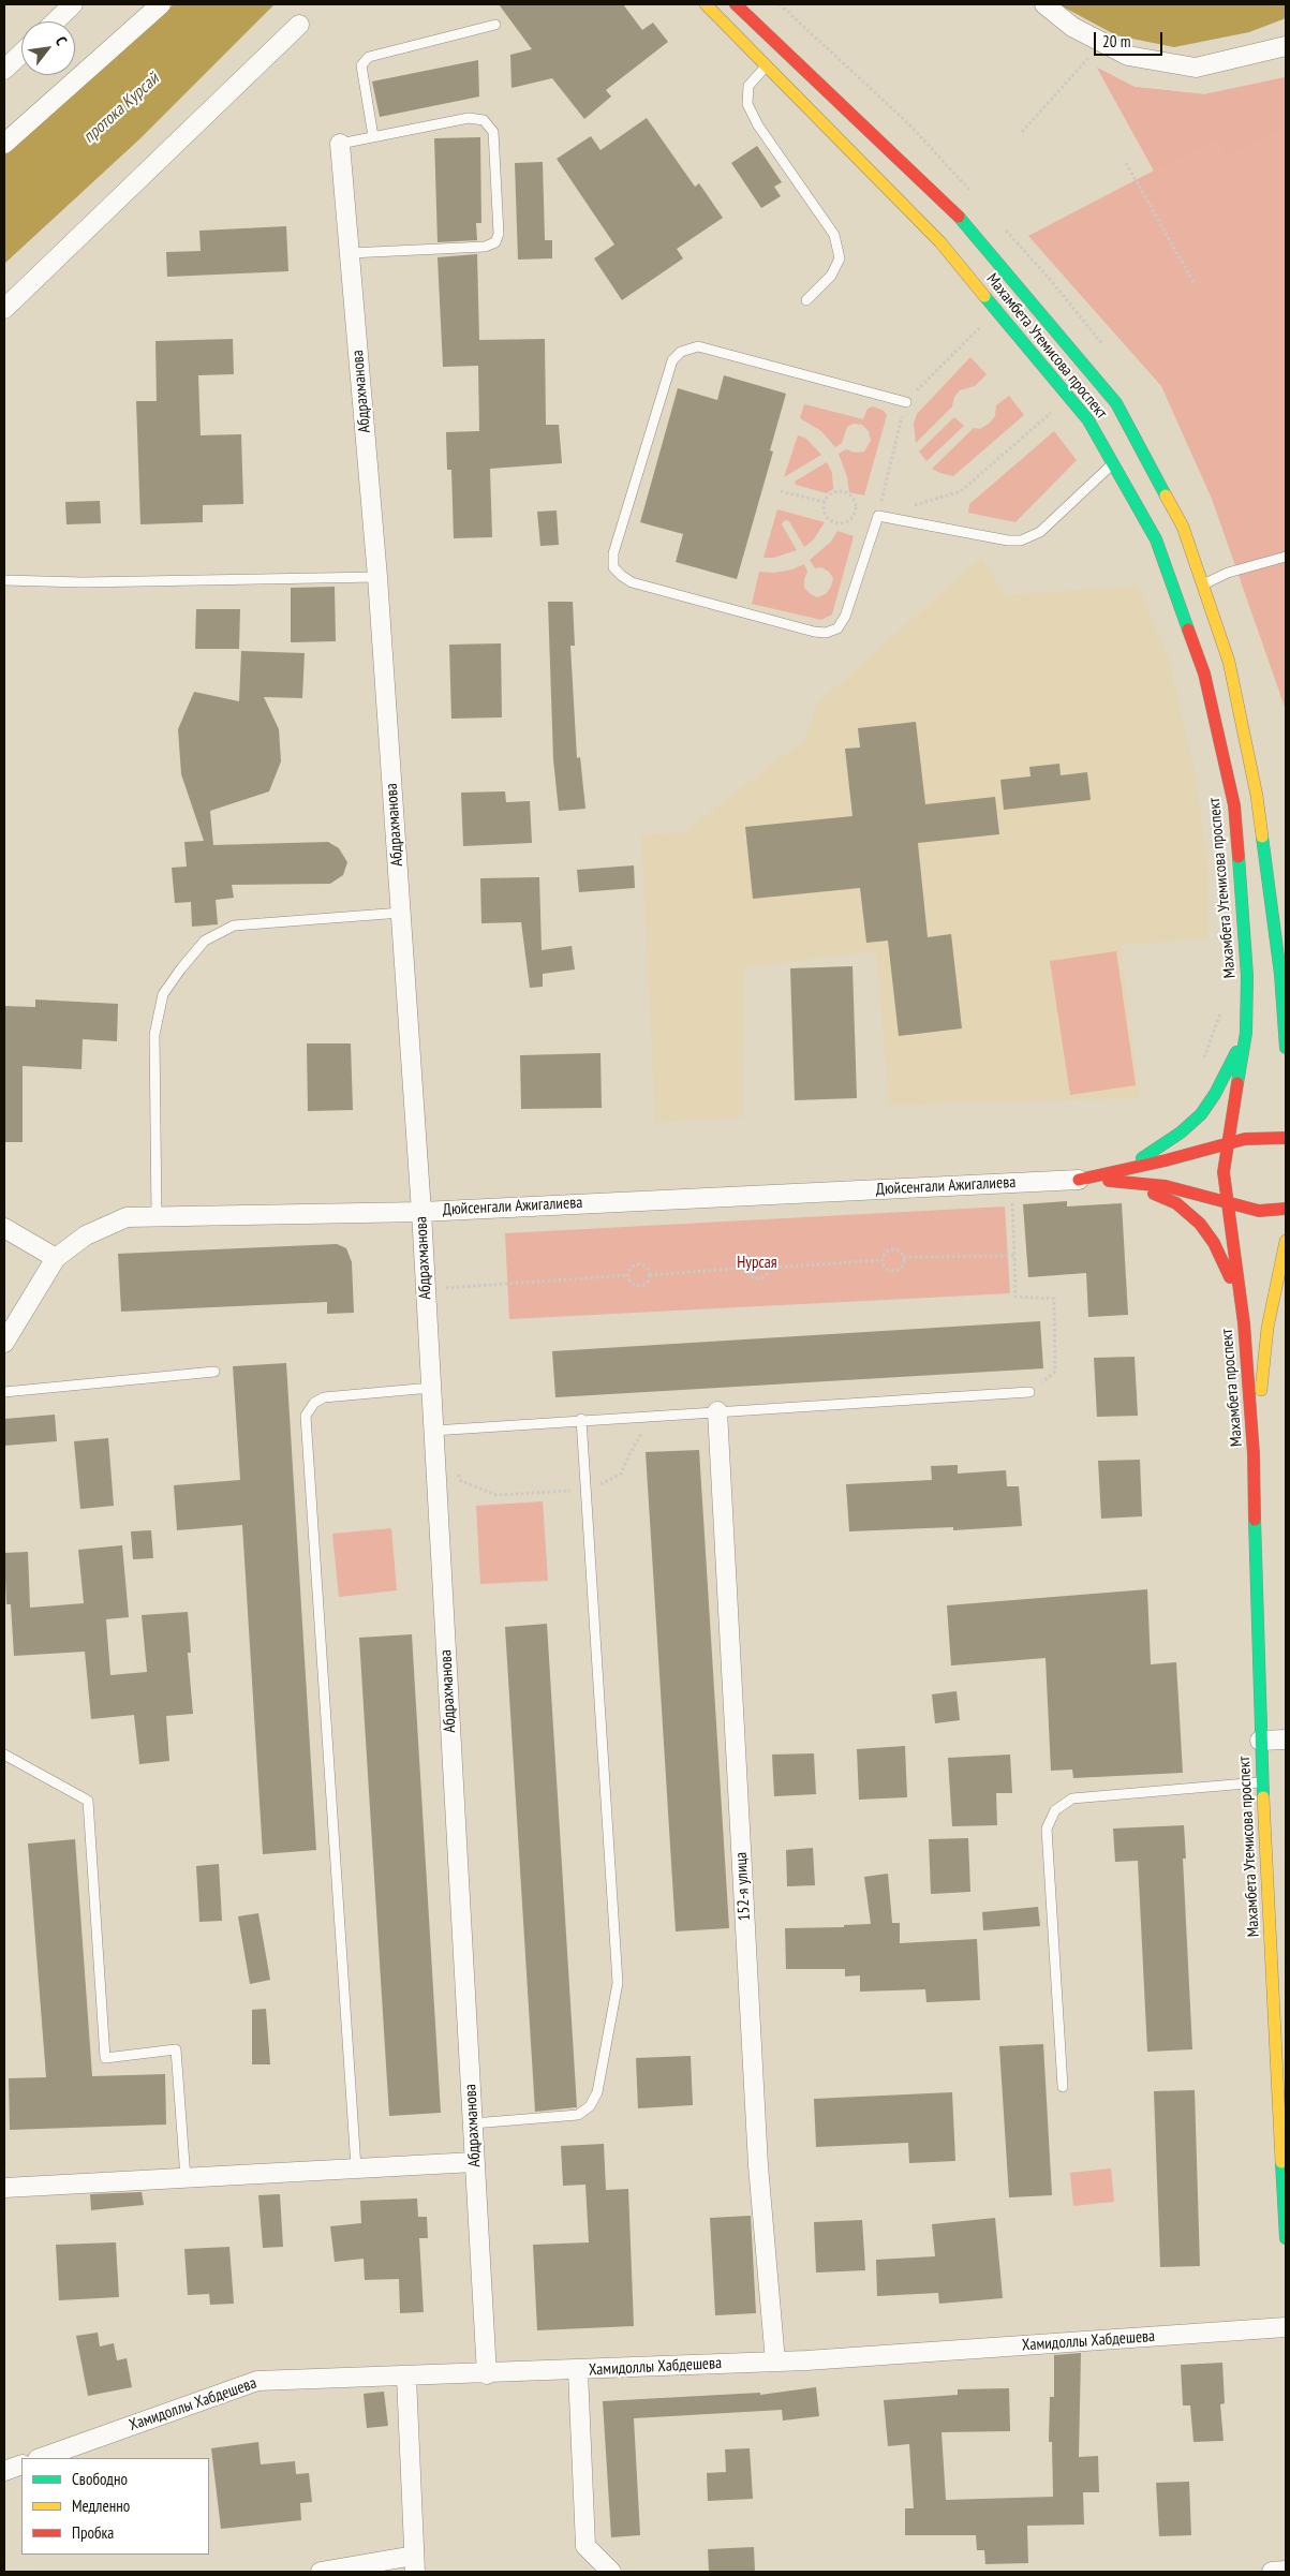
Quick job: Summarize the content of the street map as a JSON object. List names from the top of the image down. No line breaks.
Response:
{"streets":{"street":["Махамбета Утемисова проспект","Абдрахманова","Дюйсенгали Ажигалиева","Махамбета проспект","152-я улица","Хамидоллы Хабдешева"]},"crossings":[["Махамбета Утемисова проспект","Дюйсенгали Ажигалиева"],["Махамбета Утемисова проспект","Махамбета проспект"],["Абдрахманова","Дюйсенгали Ажигалиева"],["Абдрахманова","Хамидоллы Хабдешева"],["Дюйсенгали Ажигалиева","Махамбета проспект"],["152-я улица","Хамидоллы Хабдешева"]],"water":["протока Курсай"],"parks":["Нурсая"],"legend":["Свободно","Медленно","Пробка"],"scale_bar":"20 m","north":"top right"}
